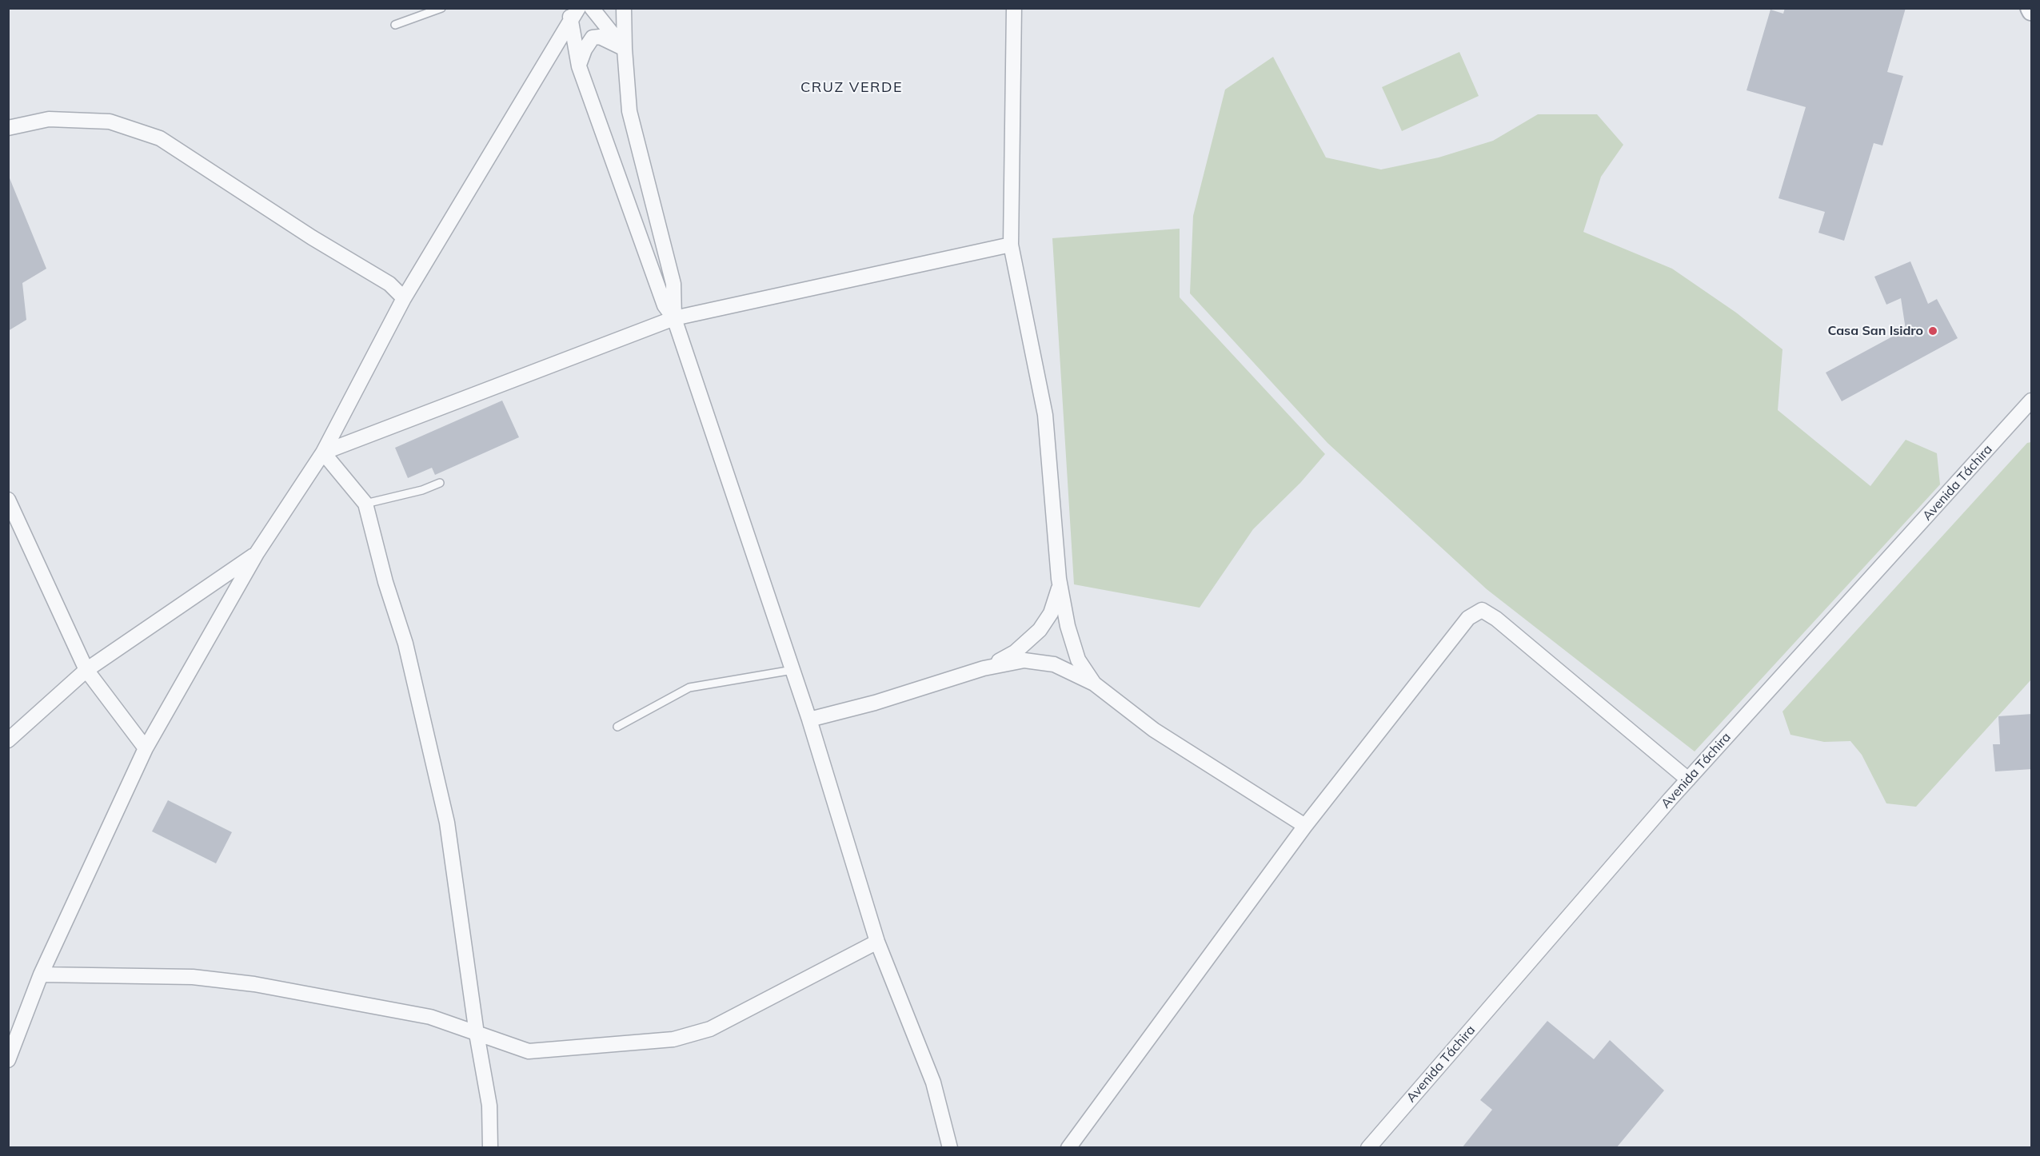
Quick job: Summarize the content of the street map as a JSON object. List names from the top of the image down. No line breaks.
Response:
{"streets":{"street":["Avenida Táchira"]},"districts":["CRUZ VERDE"],"places":["Casa San Isidro"]}
